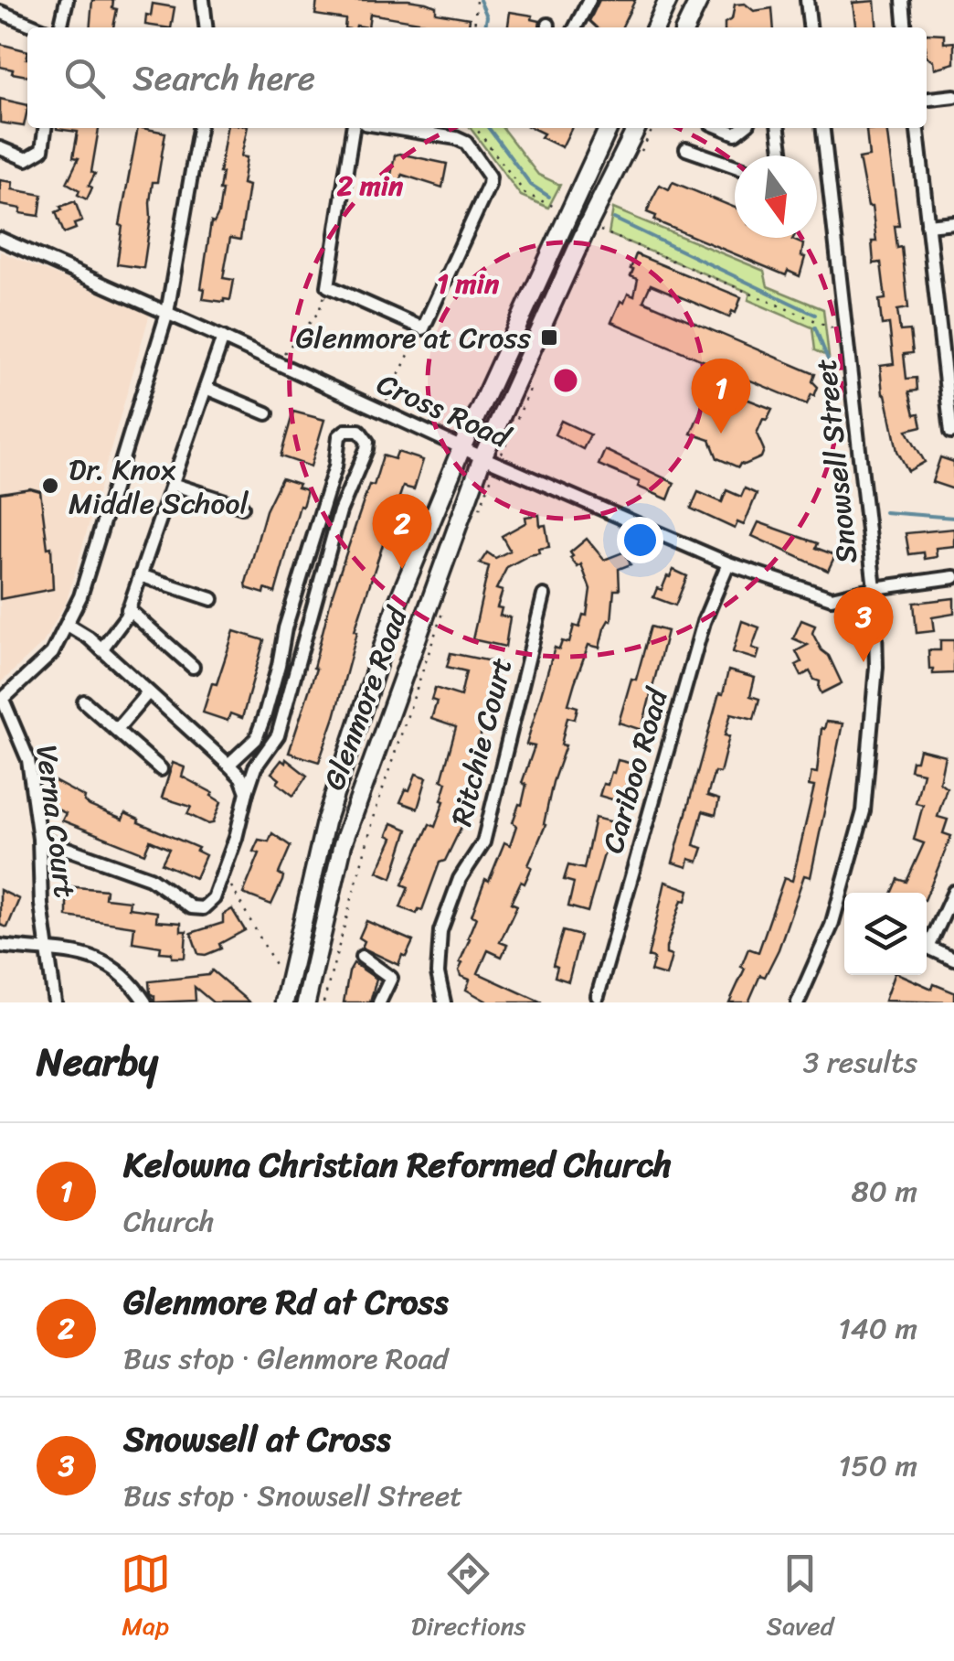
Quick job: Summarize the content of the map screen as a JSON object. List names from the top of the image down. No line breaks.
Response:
{"streets":{"main road":["Glenmore Road"],"street":["Cross Road","Snowsell Street","Ritchie Court","Cariboo Road","Verna Court"]},"crossings":[["Cross Road","Snowsell Street"],["Cross Road","Glenmore Road"],["Cross Road","Cariboo Road"]],"places":{"transit":["Glenmore at Cross"],"other":["Dr. Knox Middle School"]},"north":"bottom","page":{"search":"Search here","pins":["1","2","3"],"heading":["Nearby","3 results"],"list":[{"mark":"1","name":"Kelowna Christian Reformed Church","note":"Church","value":"80 m"},{"mark":"2","name":"Glenmore Rd at Cross","note":"Bus stop · Glenmore Road","value":"140 m"},{"mark":"3","name":"Snowsell at Cross","note":"Bus stop · Snowsell Street","value":"150 m"}],"nav":["Map","Directions","Saved"]},"rings":["2 min","1 min"]}
